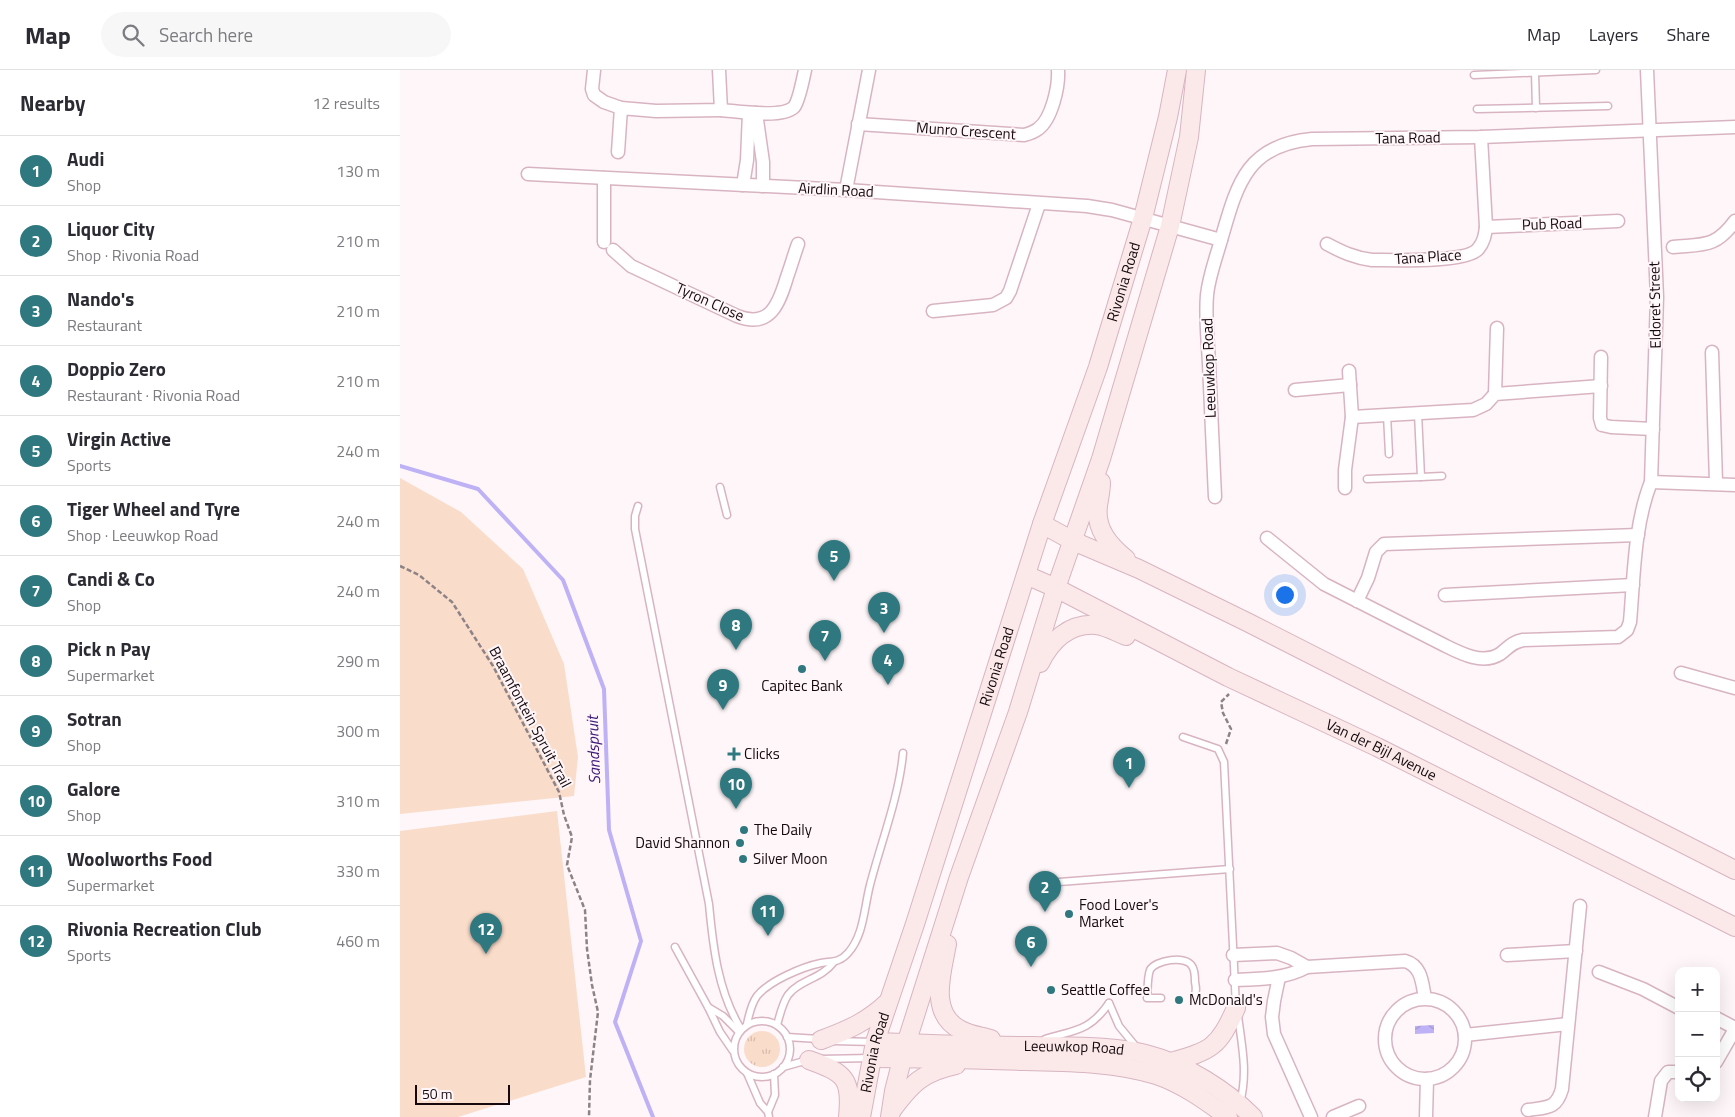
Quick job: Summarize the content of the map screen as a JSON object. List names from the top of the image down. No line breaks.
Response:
{"streets":{"main road":["Rivonia Road","Leeuwkop Road","Van der Bijl Avenue"],"street":["Munro Crescent","Tana Road","Airdlin Road","Pub Road","Tana Place","Tyron Close","Eldoret Street"],"path":["Braamfontein Spruit Trail"]},"crossings":[["Tana Road","Tana Place"],["Tana Road","Eldoret Street"],["Tana Road","Leeuwkop Road"],["Airdlin Road","Rivonia Road"],["Airdlin Road","Tyron Close"],["Pub Road","Tana Place"],["Rivonia Road","Leeuwkop Road"],["Rivonia Road","Van der Bijl Avenue"]],"water":["Sandspruit"],"places":{"other":["Capitec Bank","The Daily","David Shannon","Silver Moon","Food Lover's Market","Seattle Coffee","McDonald's"],"health":["Clicks"]},"scale_bar":"50 m","page":{"header":"Map","search":"Search here","nav":["Map","Layers","Share"],"heading":["Nearby","12 results"],"list":[{"mark":"1","name":"Audi","note":"Shop","value":"130 m"},{"mark":"2","name":"Liquor City","note":"Shop · Rivonia Road","value":"210 m"},{"mark":"3","name":"Nando's","note":"Restaurant","value":"210 m"},{"mark":"4","name":"Doppio Zero","note":"Restaurant · Rivonia Road","value":"210 m"},{"mark":"5","name":"Virgin Active","note":"Sports","value":"240 m"},{"mark":"6","name":"Tiger Wheel and Tyre","note":"Shop · Leeuwkop Road","value":"240 m"},{"mark":"7","name":"Candi & Co","note":"Shop","value":"240 m"},{"mark":"8","name":"Pick n Pay","note":"Supermarket","value":"290 m"},{"mark":"9","name":"Sotran","note":"Shop","value":"300 m"},{"mark":"10","name":"Galore","note":"Shop","value":"310 m"},{"mark":"11","name":"Woolworths Food","note":"Supermarket","value":"330 m"},{"mark":"12","name":"Rivonia Recreation Club","note":"Sports","value":"460 m"}],"pins":["5","3","8","7","4","9","1","10","2","11","12","6"],"map_buttons":["+","−"],"scale":"50 m"}}
